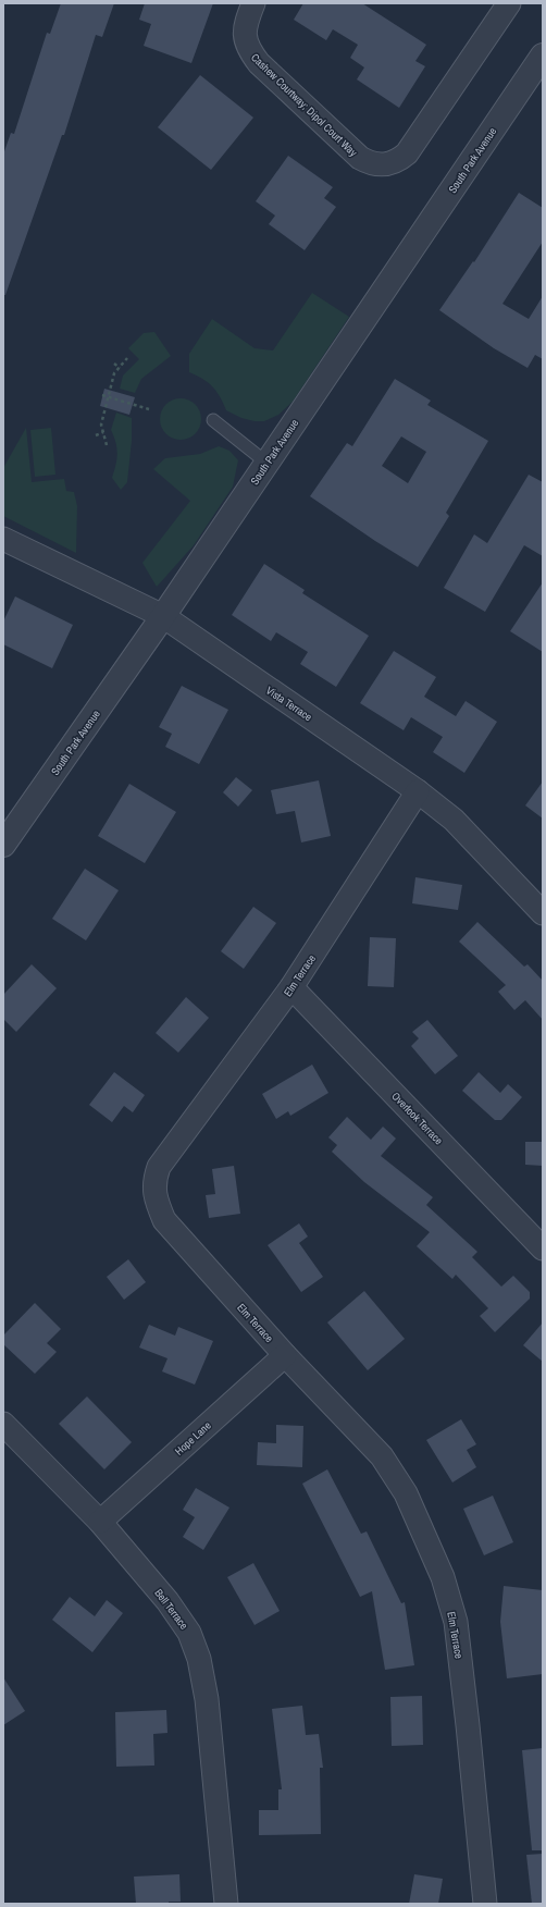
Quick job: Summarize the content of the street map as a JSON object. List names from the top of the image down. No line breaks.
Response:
{"streets":{"street":["Cashew Courtway; Dipol Court Way","South Park Avenue","Vista Terrace","Elm Terrace","Overlook Terrace","Hope Lane","Bell Terrace"]},"crossings":[["South Park Avenue","Vista Terrace"],["Vista Terrace","Elm Terrace"],["Elm Terrace","Overlook Terrace"],["Elm Terrace","Hope Lane"],["Hope Lane","Bell Terrace"]]}
